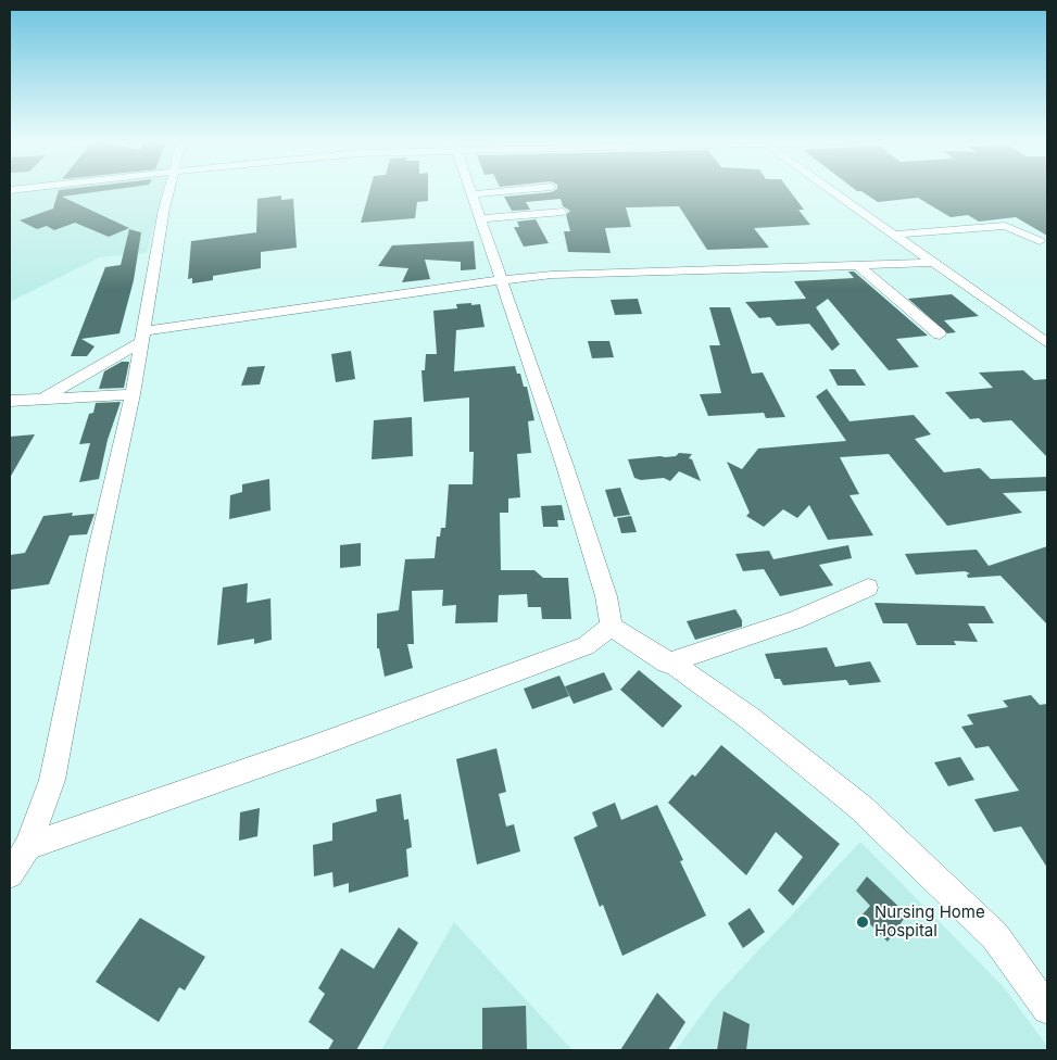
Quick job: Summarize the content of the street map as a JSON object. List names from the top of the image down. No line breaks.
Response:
{"places":["Nursing Home Hospital"]}
